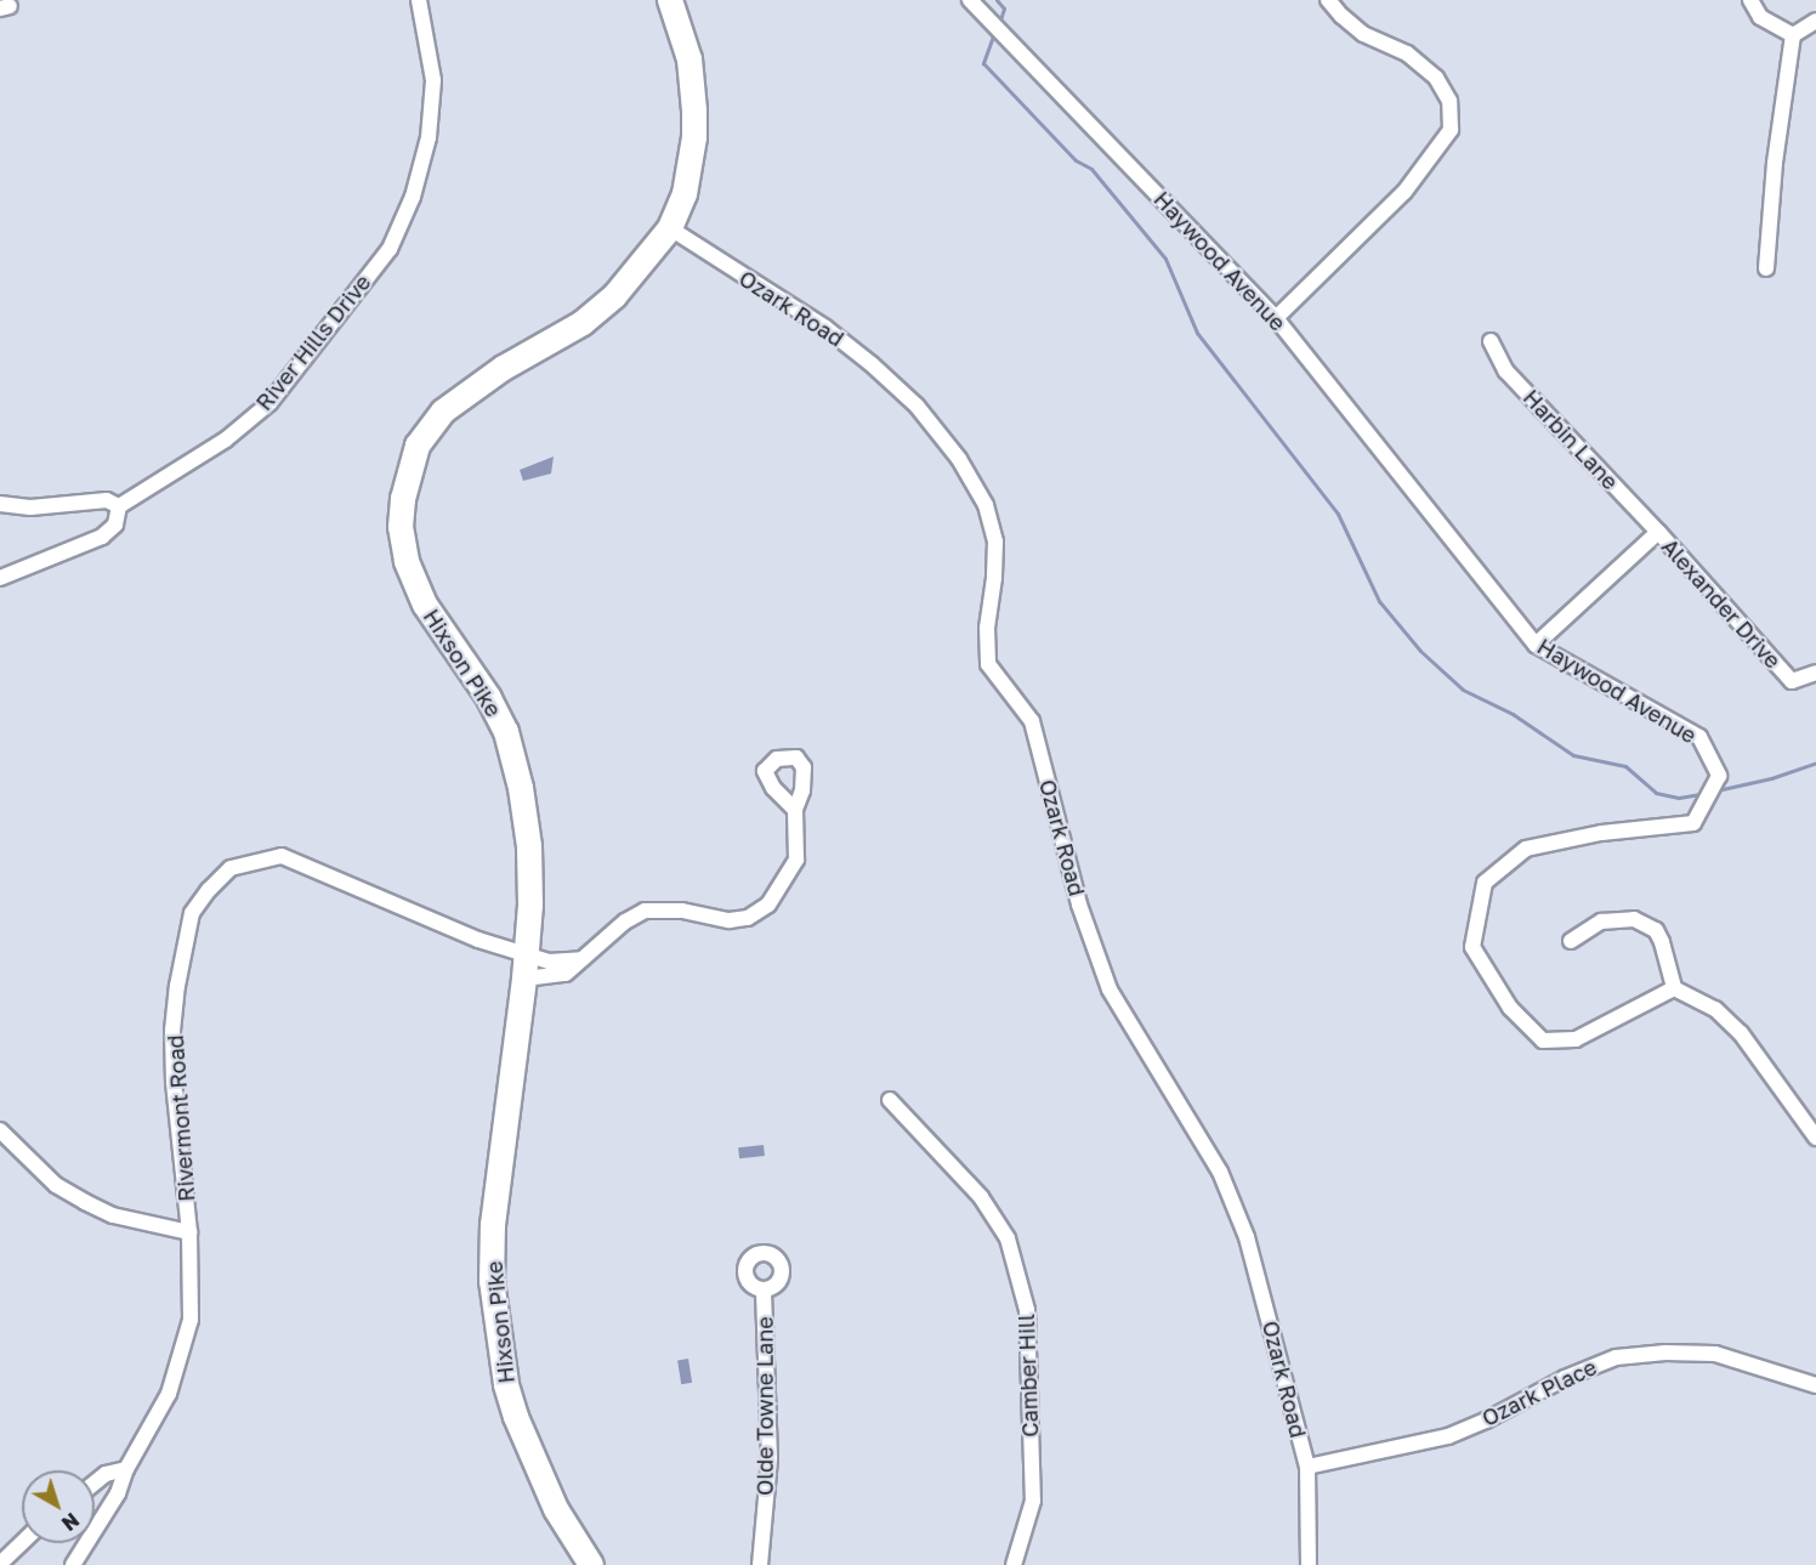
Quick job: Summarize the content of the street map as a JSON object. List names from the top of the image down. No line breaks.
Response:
{"streets":{"main road":["Hixson Pike"],"street":["Haywood Avenue","Ozark Road","River Hills Drive","Harbin Lane","Alexander Drive","Rivermont Road","Camber Hill","Ozark Place","Olde Towne Lane"]},"crossings":[["Haywood Avenue","Alexander Drive"],["Ozark Road","Hixson Pike"],["Ozark Road","Ozark Place"],["Harbin Lane","Alexander Drive"],["Hixson Pike","Rivermont Road"]],"north":"bottom right"}
